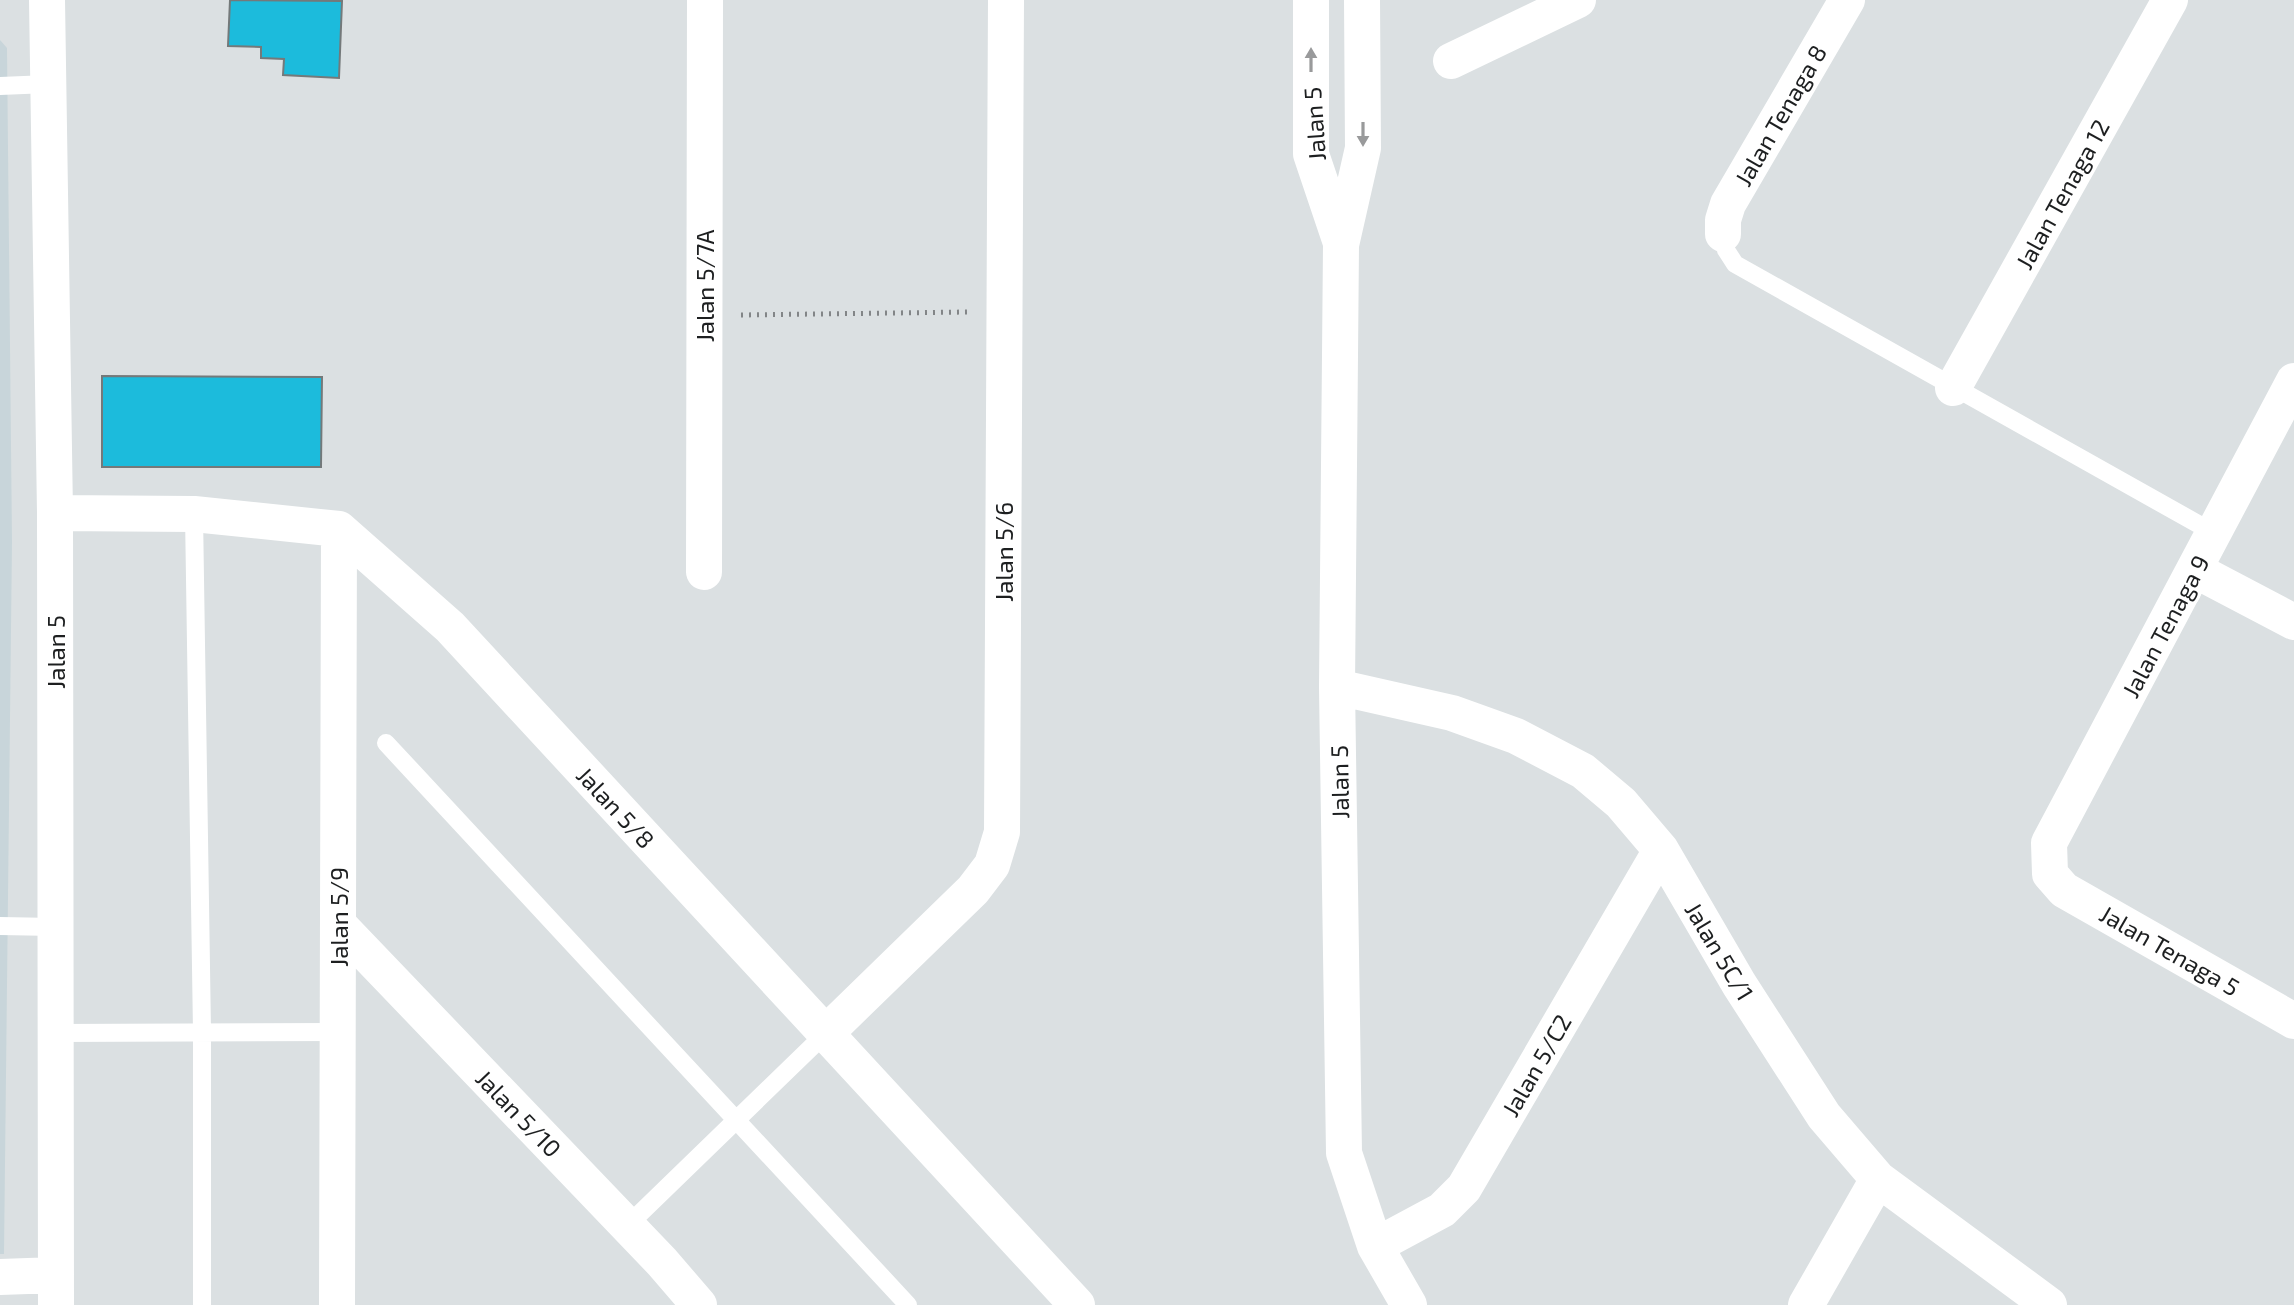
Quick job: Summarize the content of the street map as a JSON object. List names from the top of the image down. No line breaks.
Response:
{"streets":{"street":["Jalan Tenaga 8","Jalan 5","Jalan Tenaga 12","Jalan 5/7A","Jalan 5/6","Jalan Tenaga 9","Jalan 5/8","Jalan 5/9","Jalan Tenaga 5","Jalan 5C/1","Jalan 5/C2","Jalan 5/10"]},"crossings":[["Jalan 5","Jalan 5C/1"],["Jalan 5","Jalan 5/C2"],["Jalan 5/6","Jalan 5/8"],["Jalan Tenaga 9","Jalan Tenaga 5"],["Jalan 5/8","Jalan 5/9"],["Jalan 5/9","Jalan 5/10"],["Jalan 5C/1","Jalan 5/C2"]]}
